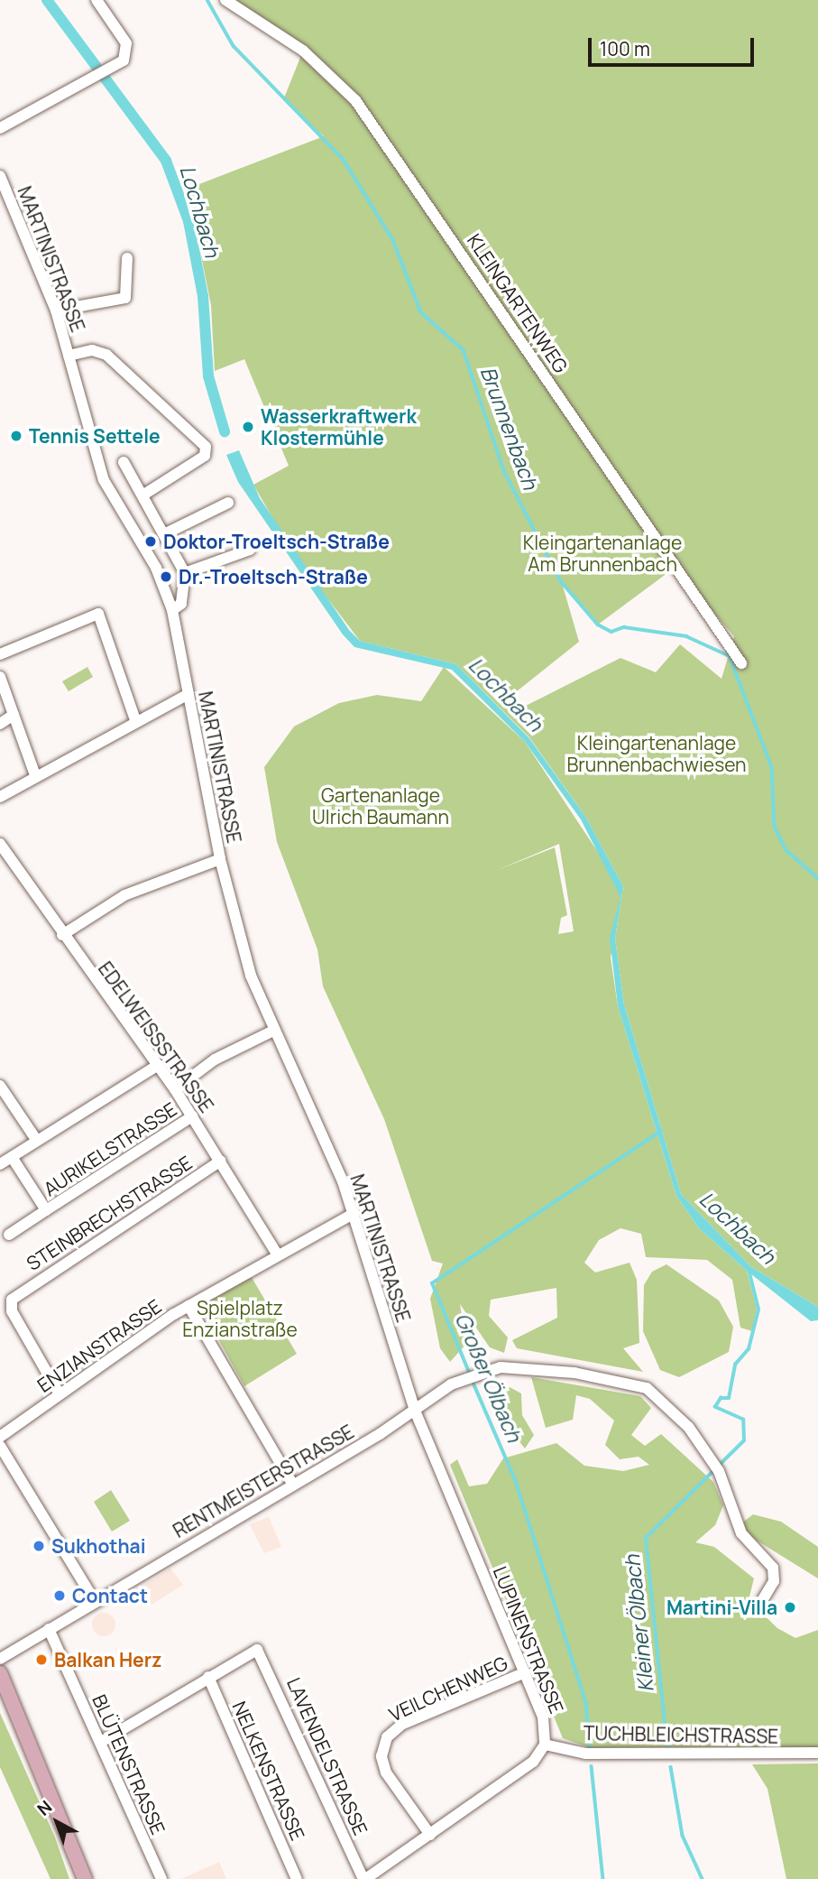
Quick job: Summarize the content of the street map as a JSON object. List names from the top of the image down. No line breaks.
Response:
{"streets":{"street":["MARTINISTRASSE","KLEINGARTENWEG","EDELWEISSSTRASSE","AURIKELSTRASSE","STEINBRECHSTRASSE","ENZIANSTRASSE","RENTMEISTERSTRASSE","LUPINENSTRASSE","VEILCHENWEG","TUCHBLEICHSTRASSE","LAVENDELSTRASSE","BLÜTENSTRASSE","NELKENSTRASSE"]},"crossings":[["MARTINISTRASSE","ENZIANSTRASSE"],["MARTINISTRASSE","RENTMEISTERSTRASSE"],["MARTINISTRASSE","LUPINENSTRASSE"],["EDELWEISSSTRASSE","AURIKELSTRASSE"],["EDELWEISSSTRASSE","STEINBRECHSTRASSE"],["EDELWEISSSTRASSE","ENZIANSTRASSE"],["STEINBRECHSTRASSE","ENZIANSTRASSE"],["RENTMEISTERSTRASSE","LUPINENSTRASSE"],["RENTMEISTERSTRASSE","BLÜTENSTRASSE"],["LUPINENSTRASSE","VEILCHENWEG"],["LUPINENSTRASSE","TUCHBLEICHSTRASSE"],["LUPINENSTRASSE","LAVENDELSTRASSE"],["LAVENDELSTRASSE","NELKENSTRASSE"]],"water":["Lochbach","Brunnenbach","Großer Ölbach","Kleiner Ölbach"],"parks":["Kleingartenanlage Am Brunnenbach","Kleingartenanlage Brunnenbachwiesen","Gartenanlage Ulrich Baumann","Spielplatz Enzianstraße"],"places":["Wasserkraftwerk Klostermühle","Tennis Settele","Doktor-Troeltsch-Straße","Dr.-Troeltsch-Straße","Sukhothai","Contact","Martini-Villa","Balkan Herz"],"scale_bar":"100 m","north":"top left"}
